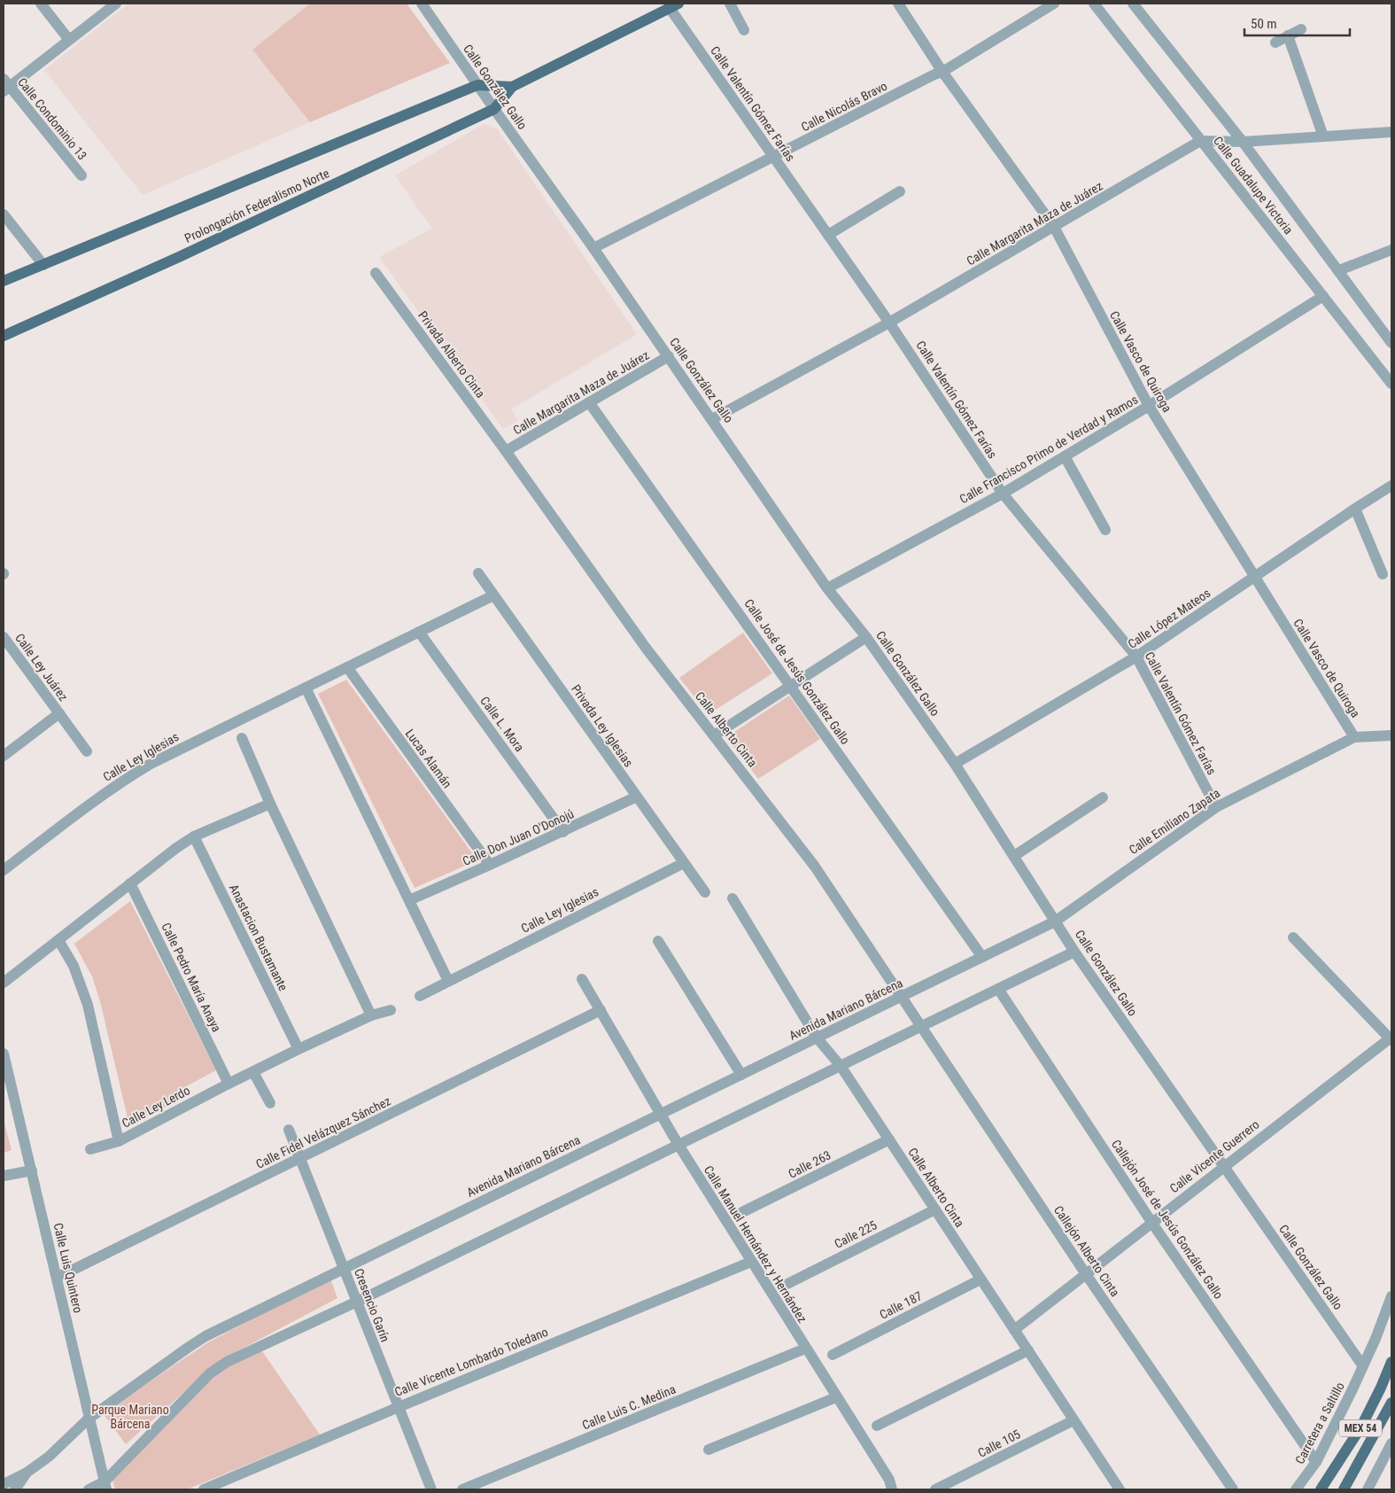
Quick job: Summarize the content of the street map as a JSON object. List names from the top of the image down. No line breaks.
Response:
{"streets":{"main road":["Prolongación Federalismo Norte","MEX 54"],"street":["Calle González Gallo","Calle Valentín Gómez Farías","Calle Nicolás Bravo","Calle Condominio 13","Calle Guadalupe Victoria","Calle Margarita Maza de Juárez","Privada Alberto Cinta","Calle Vasco de Quiroga","Calle Francisco Primo de Verdad y Ramos","Calle López Mateos","Calle Ley Juárez","Calle José de Jesús González Gallo","Calle L. Mora","Privada Ley Iglesias","Calle Alberto Cinta","Calle Ley Iglesias","Lucas Alamán","Calle Emiliano Zapata","Calle Don Juan O'Donojú","Anastacion Bustamante","Calle Pedro María Anaya","Avenida Mariano Bárcena","Calle Ley Lerdo","Calle Fidel Velázquez Sánchez","Calle Vicente Guerrero","Calle 263","Callejón José de Jesús González Gallo","Calle 225","Calle Manuel Hernández y Hernández","Callejón Alberto Cinta","Calle Luis Quintero","Cresencio Garín","Calle 187","Calle Vicente Lombardo Toledano","Calle Luis C. Medina","Carretera a Saltillo","Calle 105"]},"crossings":[["Calle González Gallo","Calle Nicolás Bravo"],["Calle González Gallo","Prolongación Federalismo Norte"],["Calle González Gallo","Calle Margarita Maza de Juárez"],["Calle González Gallo","Calle Francisco Primo de Verdad y Ramos"],["Calle González Gallo","Calle López Mateos"],["Calle González Gallo","Calle Emiliano Zapata"],["Calle González Gallo","Avenida Mariano Bárcena"],["Calle González Gallo","Calle Vicente Guerrero"],["Calle González Gallo","Carretera a Saltillo"],["Calle Valentín Gómez Farías","Calle Nicolás Bravo"],["Calle Valentín Gómez Farías","Prolongación Federalismo Norte"],["Calle Valentín Gómez Farías","Calle Margarita Maza de Juárez"],["Calle Valentín Gómez Farías","Calle Francisco Primo de Verdad y Ramos"],["Calle Valentín Gómez Farías","Calle López Mateos"],["Calle Valentín Gómez Farías","Calle Emiliano Zapata"],["Calle Nicolás Bravo","Calle Vasco de Quiroga"],["Calle Guadalupe Victoria","Calle Margarita Maza de Juárez"],["Calle Guadalupe Victoria","Calle Francisco Primo de Verdad y Ramos"],["Calle Margarita Maza de Juárez","Privada Alberto Cinta"],["Calle Margarita Maza de Juárez","Calle Vasco de Quiroga"],["Calle Margarita Maza de Juárez","Calle José de Jesús González Gallo"],["Calle Margarita Maza de Juárez","Calle Alberto Cinta"],["Privada Alberto Cinta","Calle Alberto Cinta"],["Calle Vasco de Quiroga","Calle Francisco Primo de Verdad y Ramos"],["Calle Vasco de Quiroga","Calle López Mateos"],["Calle Vasco de Quiroga","Calle Emiliano Zapata"],["Calle José de Jesús González Gallo","Avenida Mariano Bárcena"],["Calle L. Mora","Calle Ley Iglesias"],["Calle L. Mora","Calle Don Juan O'Donojú"],["Privada Ley Iglesias","Calle Ley Iglesias"],["Privada Ley Iglesias","Calle Don Juan O'Donojú"],["Calle Alberto Cinta","Avenida Mariano Bárcena"],["Calle Alberto Cinta","Calle Vicente Guerrero"],["Calle Alberto Cinta","Calle 263"],["Calle Alberto Cinta","Calle 225"],["Calle Alberto Cinta","Callejón Alberto Cinta"],["Calle Alberto Cinta","Calle 187"],["Calle Alberto Cinta","Calle 105"],["Calle Ley Iglesias","Lucas Alamán"],["Lucas Alamán","Calle Don Juan O'Donojú"],["Calle Emiliano Zapata","Avenida Mariano Bárcena"],["Anastacion Bustamante","Calle Ley Lerdo"],["Calle Pedro María Anaya","Calle Ley Lerdo"],["Avenida Mariano Bárcena","Calle Manuel Hernández y Hernández"],["Avenida Mariano Bárcena","Calle Luis Quintero"],["Avenida Mariano Bárcena","Cresencio Garín"],["Calle Fidel Velázquez Sánchez","Calle Manuel Hernández y Hernández"],["Calle Fidel Velázquez Sánchez","Calle Luis Quintero"],["Calle Fidel Velázquez Sánchez","Cresencio Garín"],["Calle Vicente Guerrero","Callejón José de Jesús González Gallo"],["Calle Vicente Guerrero","Callejón Alberto Cinta"],["Callejón José de Jesús González Gallo","Carretera a Saltillo"],["Calle Manuel Hernández y Hernández","Calle Vicente Lombardo Toledano"],["Calle Manuel Hernández y Hernández","Calle Luis C. Medina"],["Cresencio Garín","Calle Vicente Lombardo Toledano"]],"parks":["Parque Mariano Bárcena"],"scale_bar":"50 m"}
